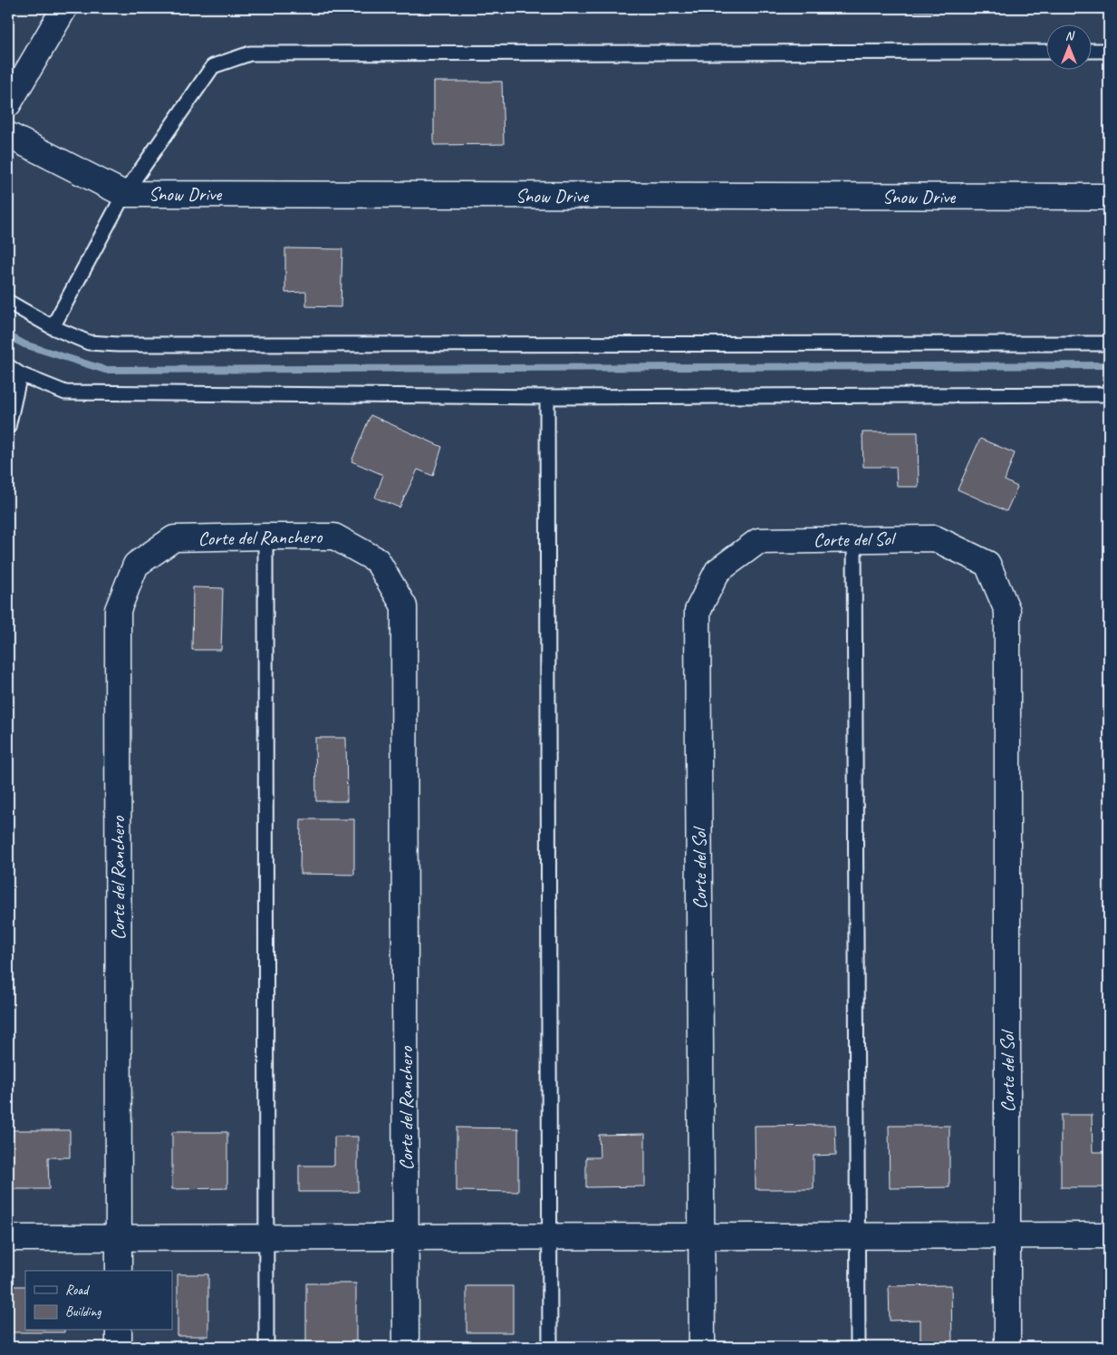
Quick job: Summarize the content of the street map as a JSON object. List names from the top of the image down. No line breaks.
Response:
{"streets":{"street":["Snow Drive","Corte del Ranchero","Corte del Sol"]},"legend":["Road","Building"],"north":"top"}
